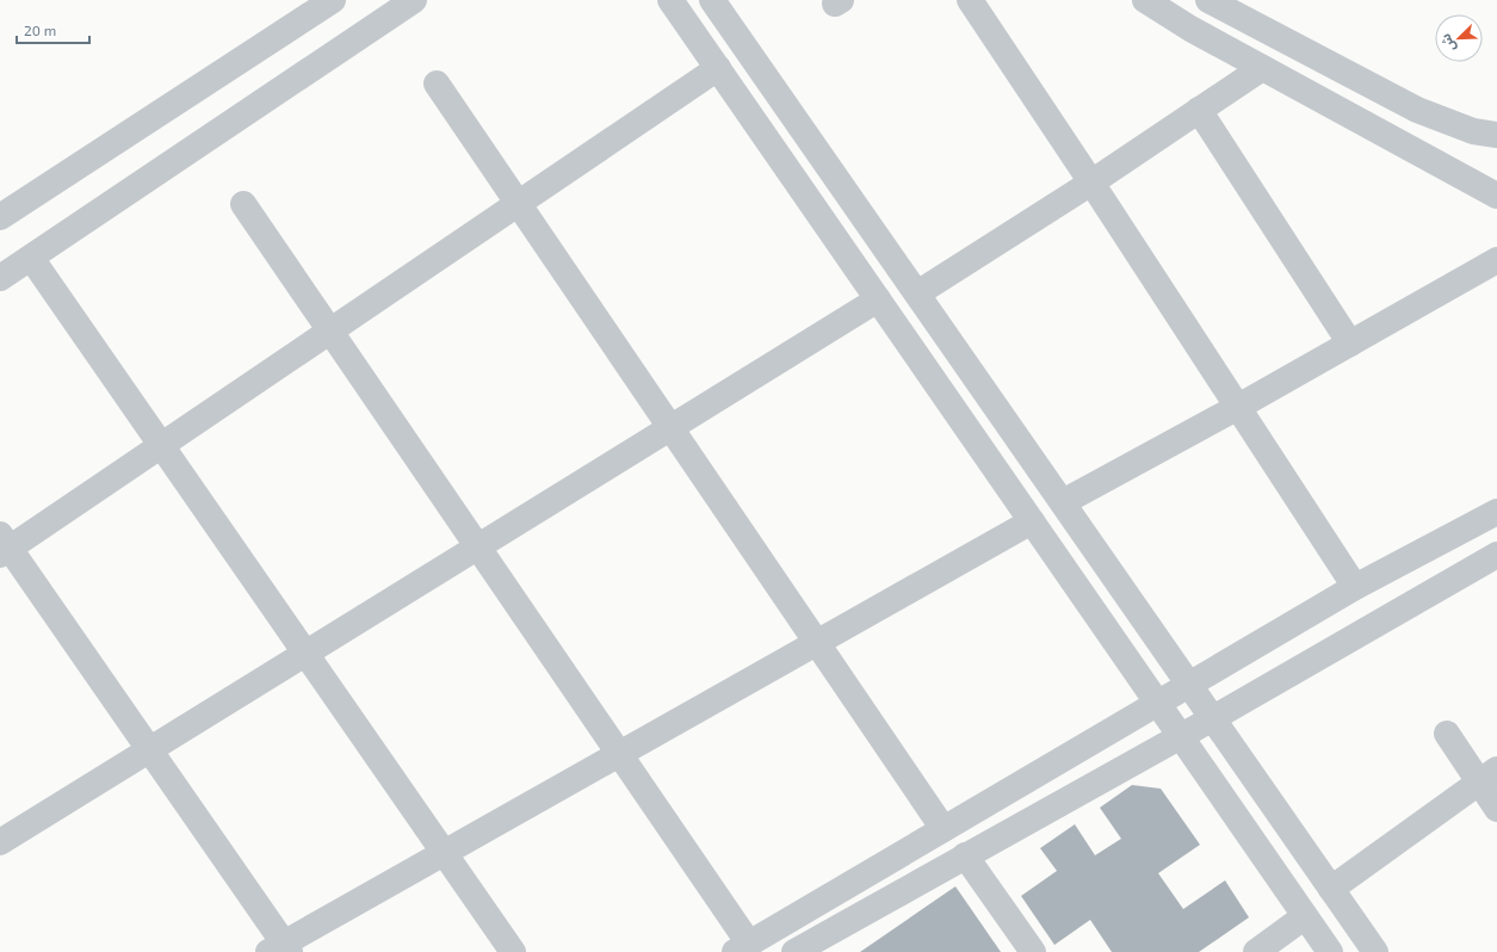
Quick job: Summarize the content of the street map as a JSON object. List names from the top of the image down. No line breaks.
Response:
{"scale_bar":"20 m","north":"bottom left"}
